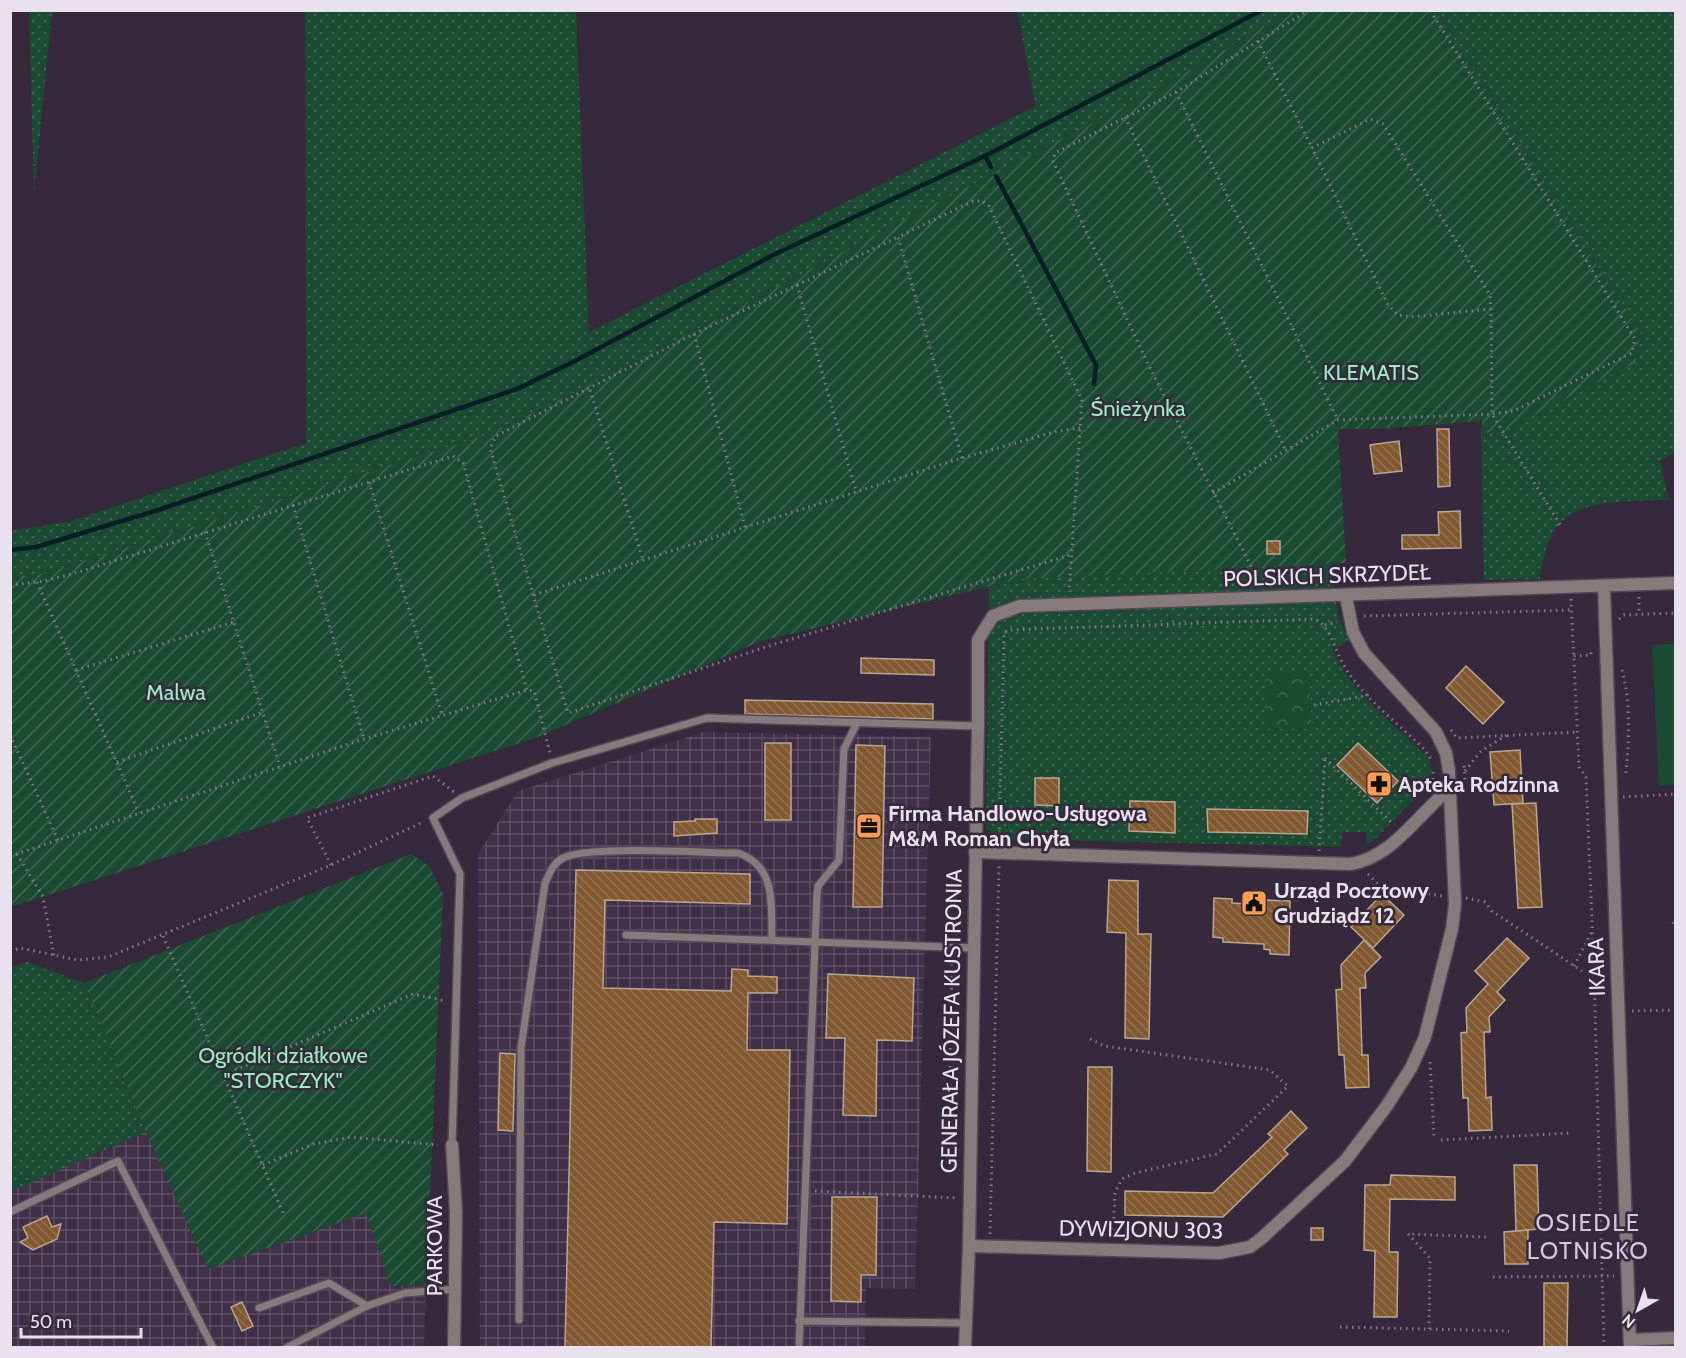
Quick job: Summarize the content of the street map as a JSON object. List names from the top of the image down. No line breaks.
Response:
{"streets":{"street":["POLSKICH SKRZYDEŁ","IKARA","GENERAŁA JÓZEFA KUSTRONIA","DYWIZJONU 303","PARKOWA"]},"crossings":[["POLSKICH SKRZYDEŁ","IKARA"],["POLSKICH SKRZYDEŁ","GENERAŁA JÓZEFA KUSTRONIA"],["POLSKICH SKRZYDEŁ","DYWIZJONU 303"],["GENERAŁA JÓZEFA KUSTRONIA","DYWIZJONU 303"]],"districts":["OSIEDLE LOTNISKO"],"parks":["KLEMATIS","Śnieżynka","Malwa","Ogródki działkowe \"STORCZYK\""],"places":{"pharmacy":["Apteka Rodzinna"],"office":["Firma Handlowo-Usługowa M&M Roman Chyła"],"public building":["Urząd Pocztowy Grudziądz 12"]},"scale_bar":"50 m","north":"bottom left"}
